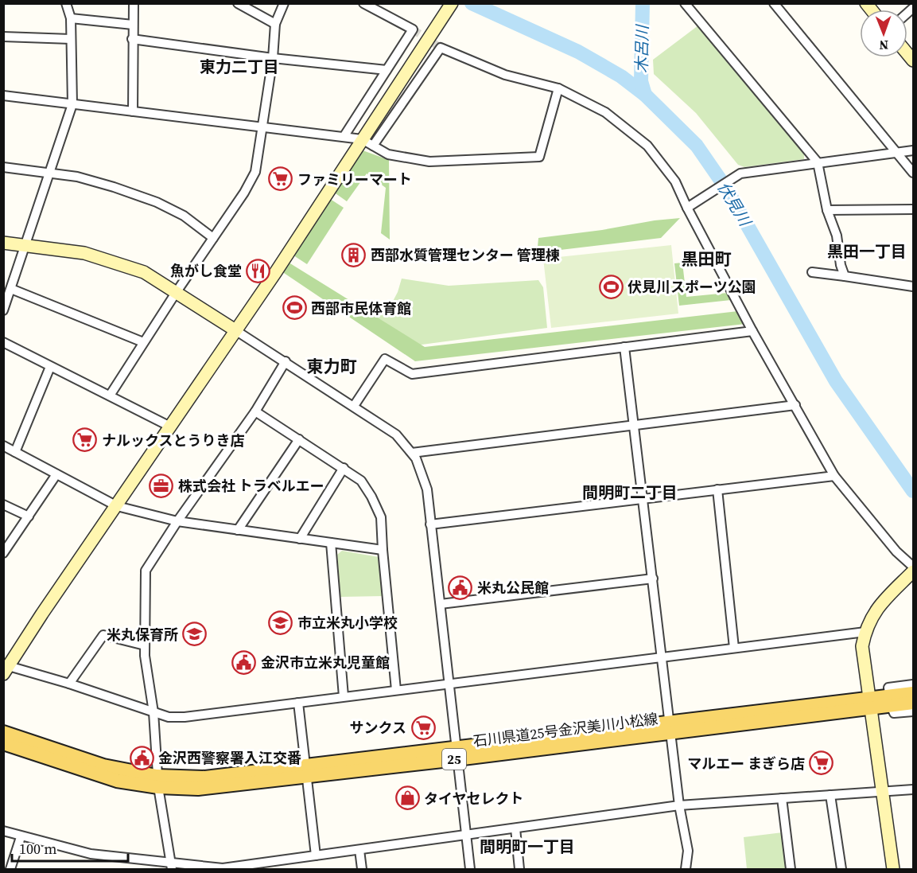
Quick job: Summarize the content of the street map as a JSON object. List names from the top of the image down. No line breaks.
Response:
{"streets":{"main road":["石川県道25号金沢美川小松線","25"]},"districts":["東力二丁目","黒田一丁目","黒田町","東力町","間明町二丁目","間明町一丁目"],"water":["木呂川","伏見川"],"places":{"supermarket":["ファミリーマート","ナルックスとうりき店","サンクス","マルエー まぎら店"],"building":["西部水質管理センター 管理棟"],"restaurant":["魚がし食堂"],"sports":["伏見川スポーツ公園","西部市民体育館"],"office":["株式会社 トラベルエー"],"public building":["米丸公民館","金沢市立米丸児童館","金沢西警察署入江交番"],"school or university":["市立米丸小学校","米丸保育所"],"shop":["タイヤセレクト"]},"scale_bar":"100 m","north":"bottom"}
